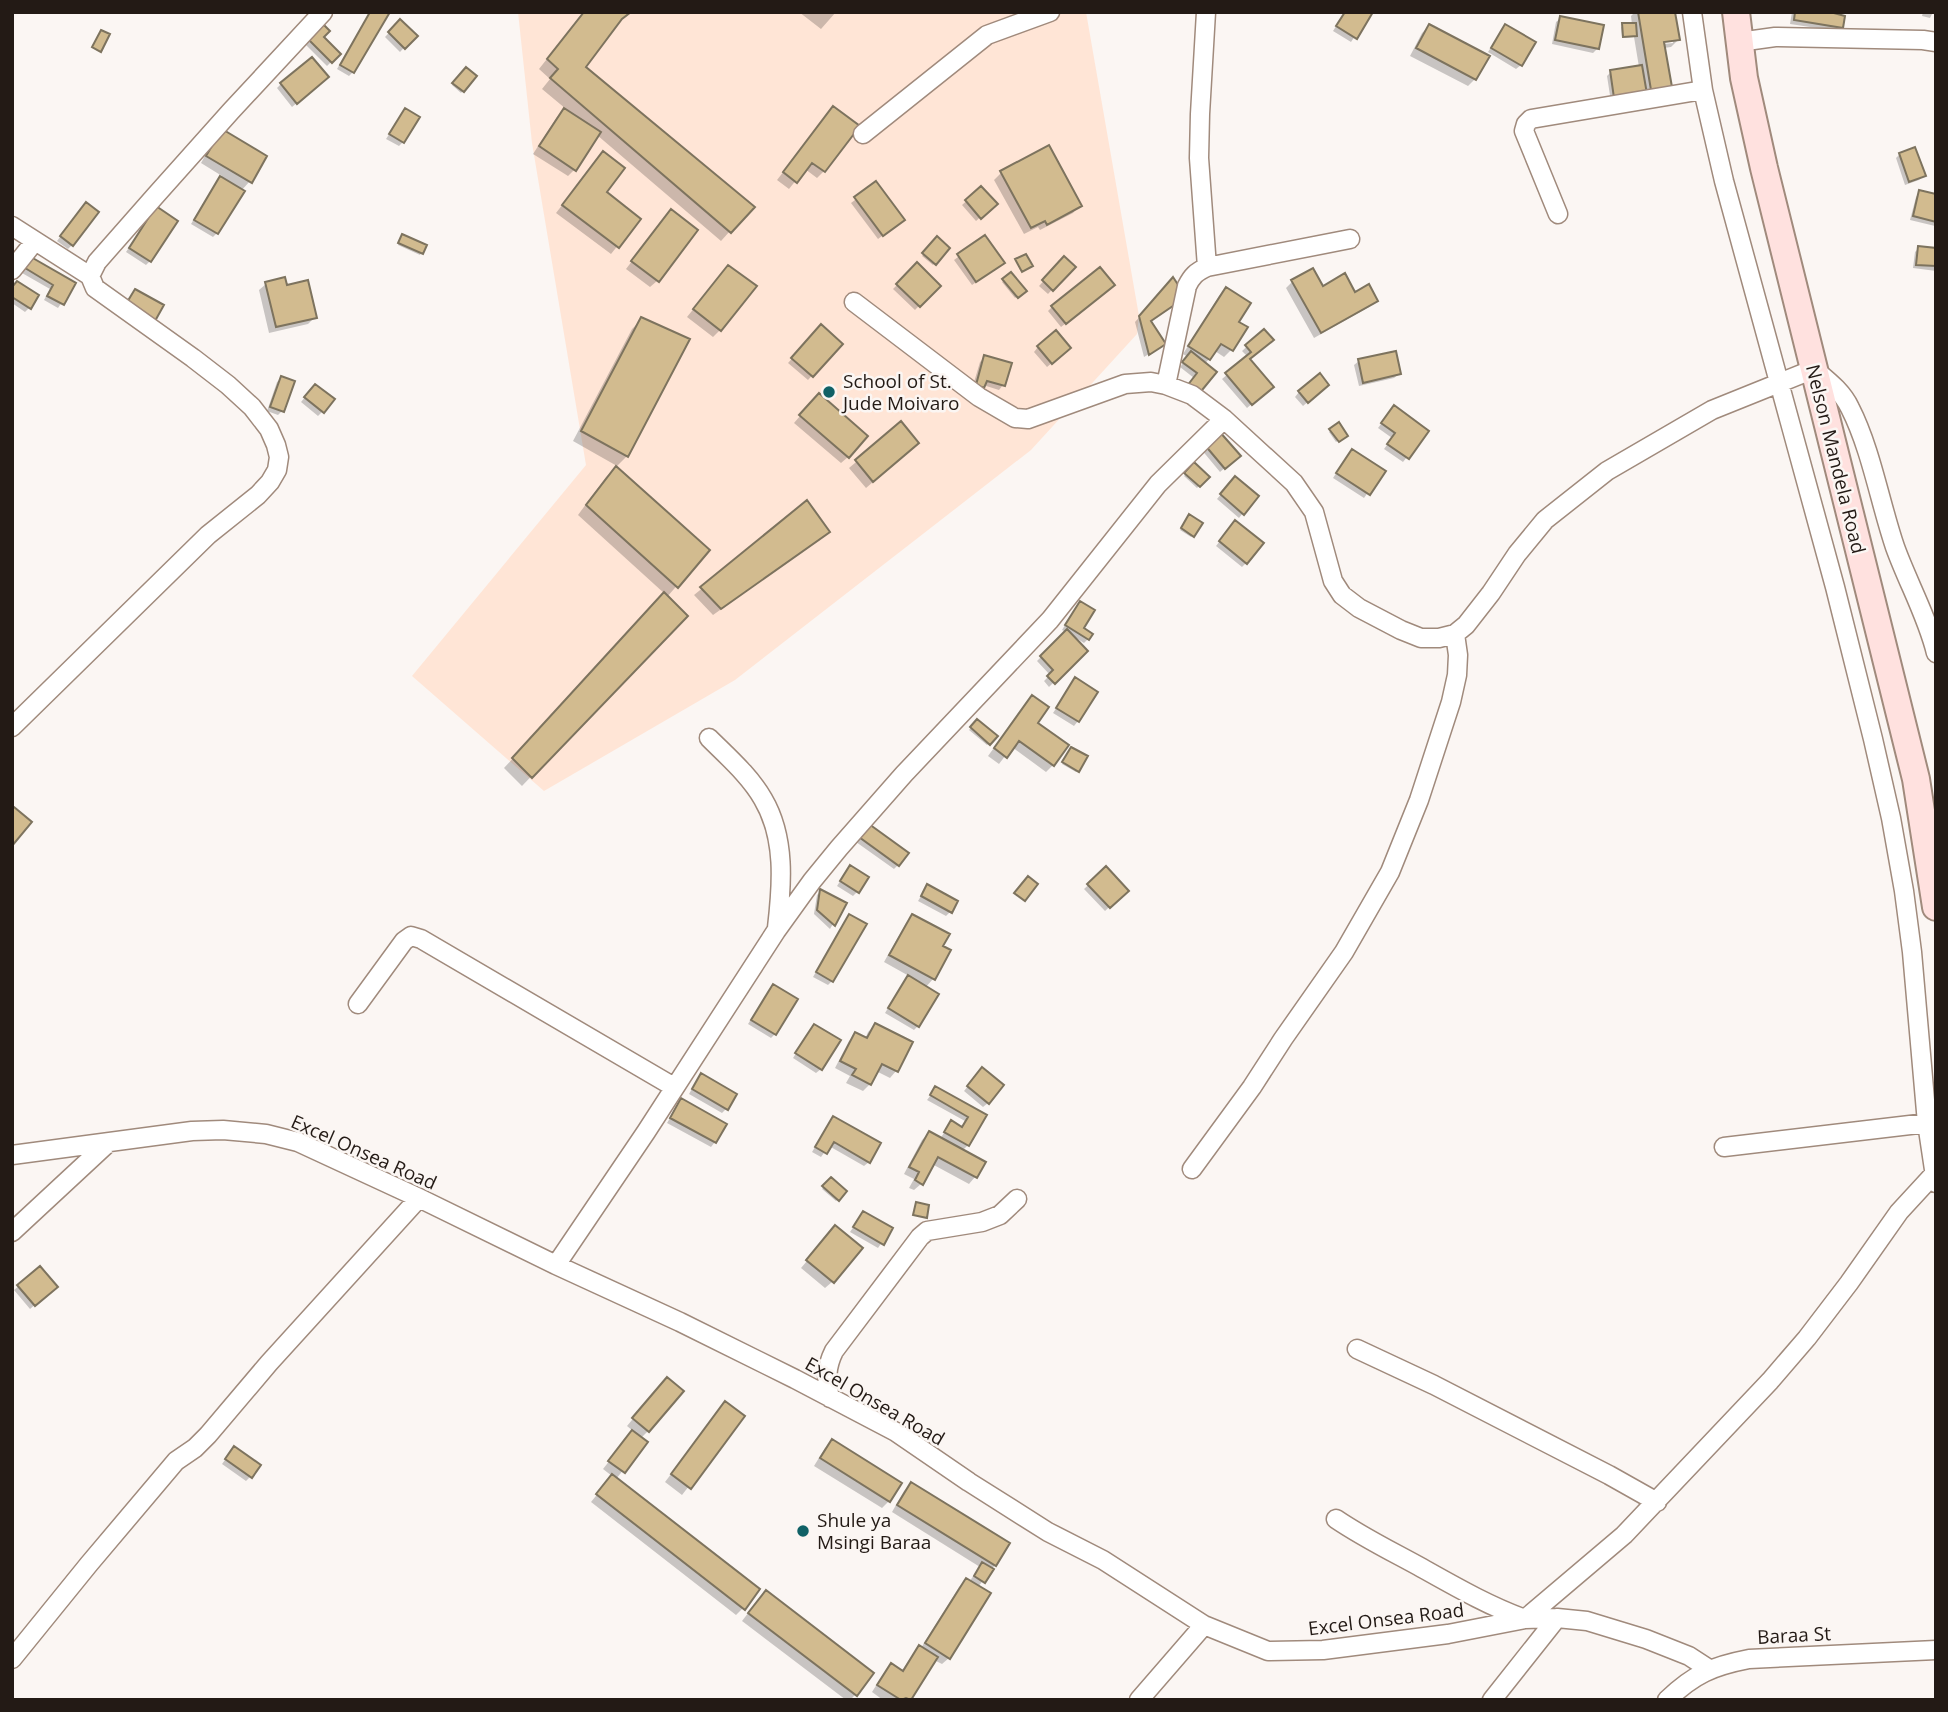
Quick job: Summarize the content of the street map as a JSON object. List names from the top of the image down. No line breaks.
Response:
{"streets":{"main road":["Nelson Mandela Road"],"street":["Excel Onsea Road","Baraa St"]},"crossings":[["Excel Onsea Road","Baraa St"]],"places":["School of St. Jude Moivaro","Shule ya Msingi Baraa"]}
